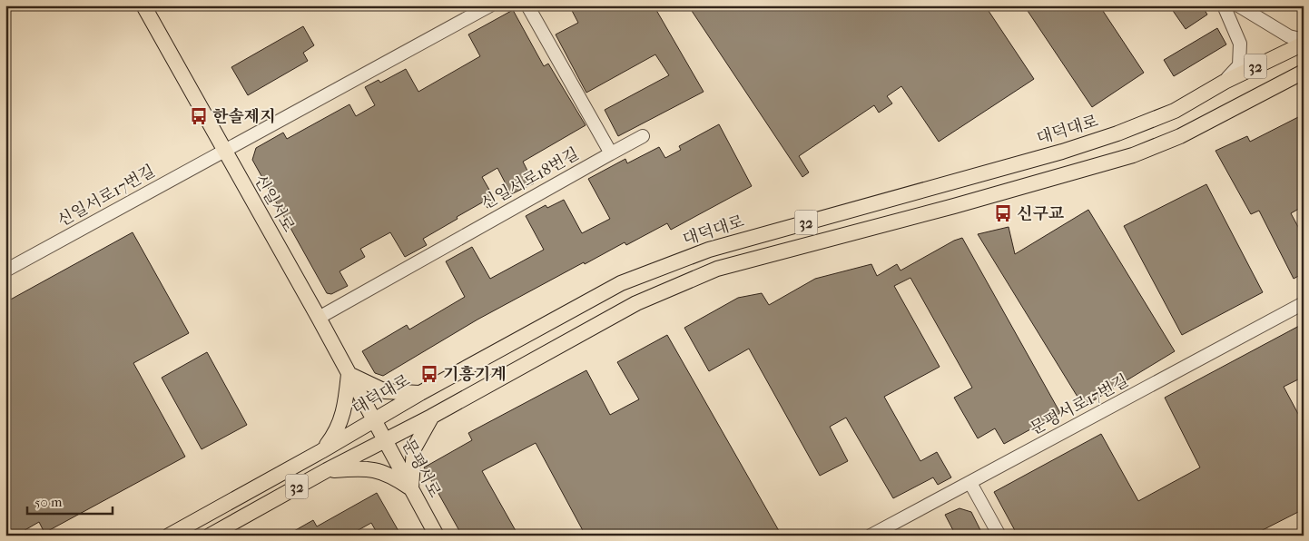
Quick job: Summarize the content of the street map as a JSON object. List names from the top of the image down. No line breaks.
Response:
{"streets":{"main road":["32","대덕대로","신일서로","문평서로"],"street":["신일서로18번길","신일서로17번길","문평서로17번길"]},"crossings":[["32","문평서로"],["대덕대로","신일서로"],["대덕대로","문평서로"],["신일서로18번길","신일서로"],["신일서로17번길","신일서로"],["신일서로","문평서로"]],"places":{"bus stop":["한솔제지","신구교","기흥기계"]},"scale_bar":"50 m"}
